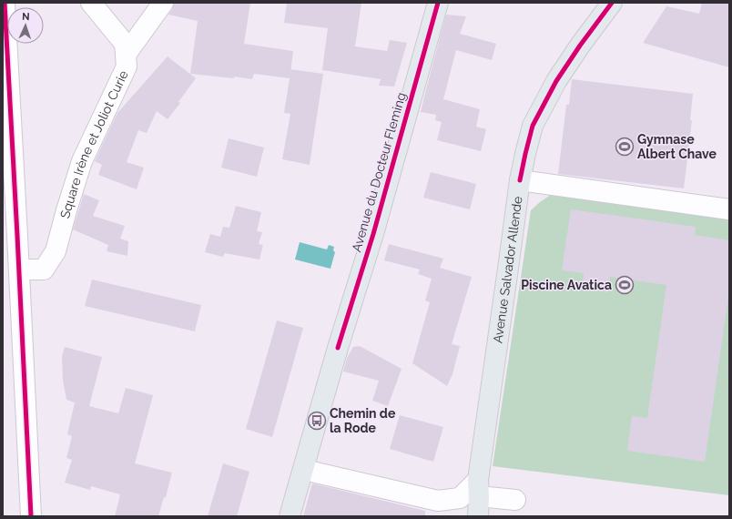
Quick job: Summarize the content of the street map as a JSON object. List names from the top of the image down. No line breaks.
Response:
{"streets":{"main road":["Avenue du Docteur Fleming","Avenue Salvador Allende"],"street":["Square Irène et Joliot Curie"]},"places":{"sports":["Gymnase Albert Chave","Piscine Avatica"],"bus stop":["Chemin de la Rode"]},"north":"top"}
